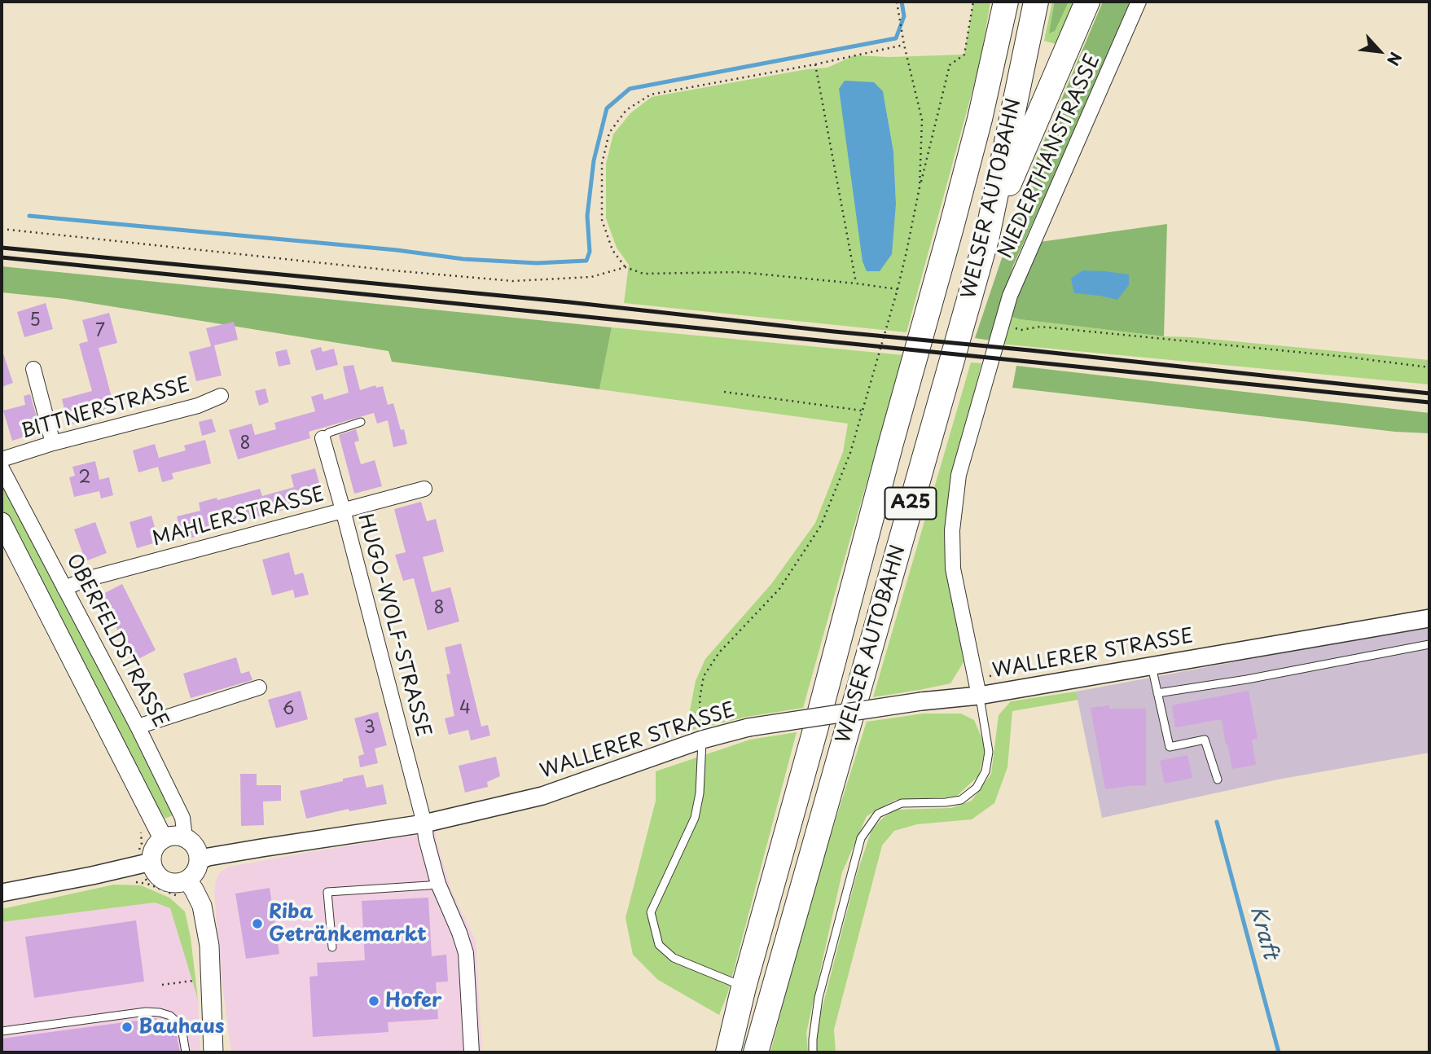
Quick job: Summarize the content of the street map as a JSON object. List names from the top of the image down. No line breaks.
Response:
{"streets":{"highway":["WELSER AUTOBAHN","A25"],"street":["NIEDERTHANSTRASSE","BITTNERSTRASSE","MAHLERSTRASSE","HUGO-WOLF-STRASSE","OBERFELDSTRASSE","WALLERER STRASSE"]},"crossings":[["NIEDERTHANSTRASSE","WALLERER STRASSE"],["MAHLERSTRASSE","HUGO-WOLF-STRASSE"],["MAHLERSTRASSE","OBERFELDSTRASSE"],["HUGO-WOLF-STRASSE","WALLERER STRASSE"],["OBERFELDSTRASSE","WALLERER STRASSE"]],"water":["Kraft"],"places":["Riba Getränkemarkt","Hofer","Bauhaus"],"house_numbers":["5","7","8","2","8","4","6","3"],"north":"bottom right"}
